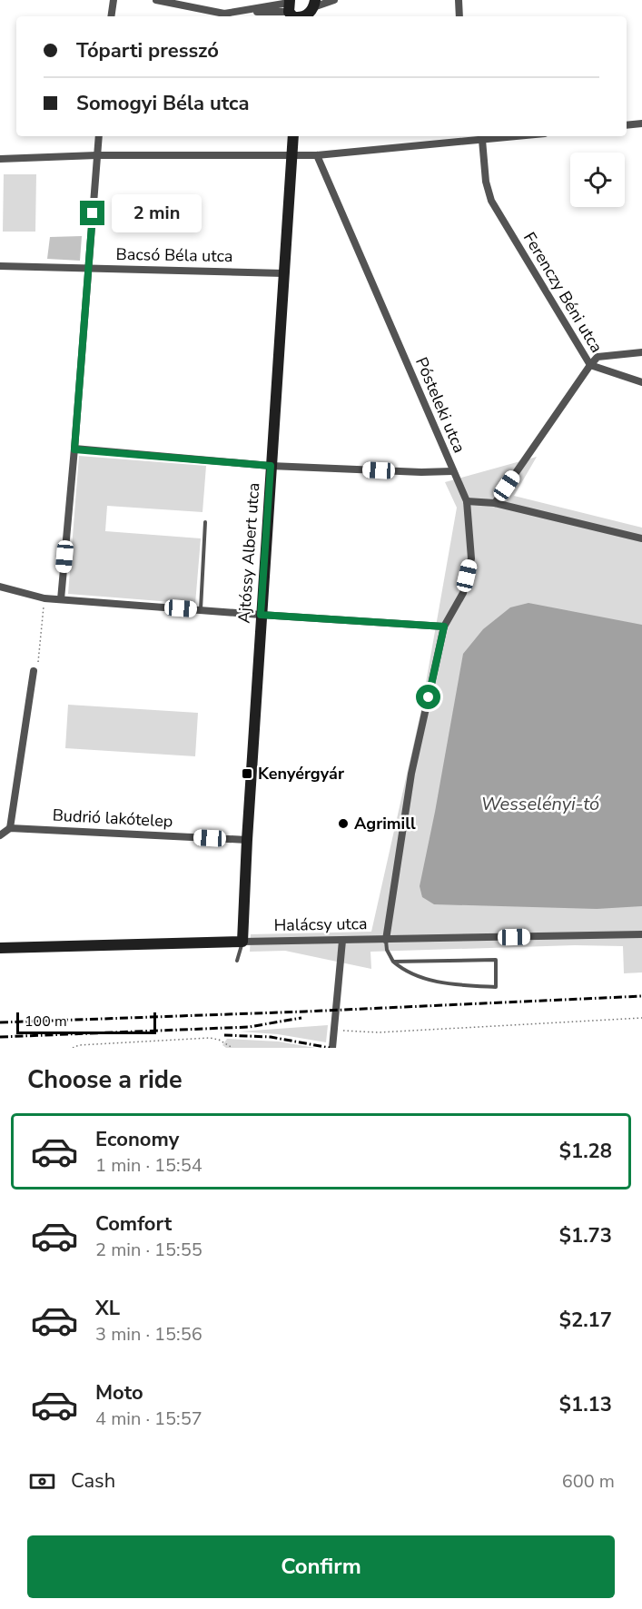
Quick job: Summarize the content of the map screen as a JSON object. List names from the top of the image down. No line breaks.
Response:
{"streets":{"main road":["Ajtóssy Albert utca","Halácsy utca"],"street":["Bacsó Béla utca","Ferenczy Béni utca","Pósteleki utca","Budrió lakótelep"]},"crossings":[["Bacsó Béla utca","Ajtóssy Albert utca"],["Ajtóssy Albert utca","Budrió lakótelep"],["Ajtóssy Albert utca","Halácsy utca"]],"water":["Wesselényi-tó"],"places":{"transit":["Kenyérgyár"],"other":["Agrimill"]},"scale_bar":"100 m","page":{"banner":["Tóparti presszó","Somogyi Béla utca"],"bubble":"2 min","scale":"100 m","heading":"Choose a ride","list":[{"name":"Economy","note":"1 min · 15:54","value":"$1.28"},{"name":"Comfort","note":"2 min · 15:55","value":"$1.73"},{"name":"XL","note":"3 min · 15:56","value":"$2.17"},{"name":"Moto","note":"4 min · 15:57","value":"$1.13"}],"pay":["Cash","600 m"],"buttons":"Confirm"}}
